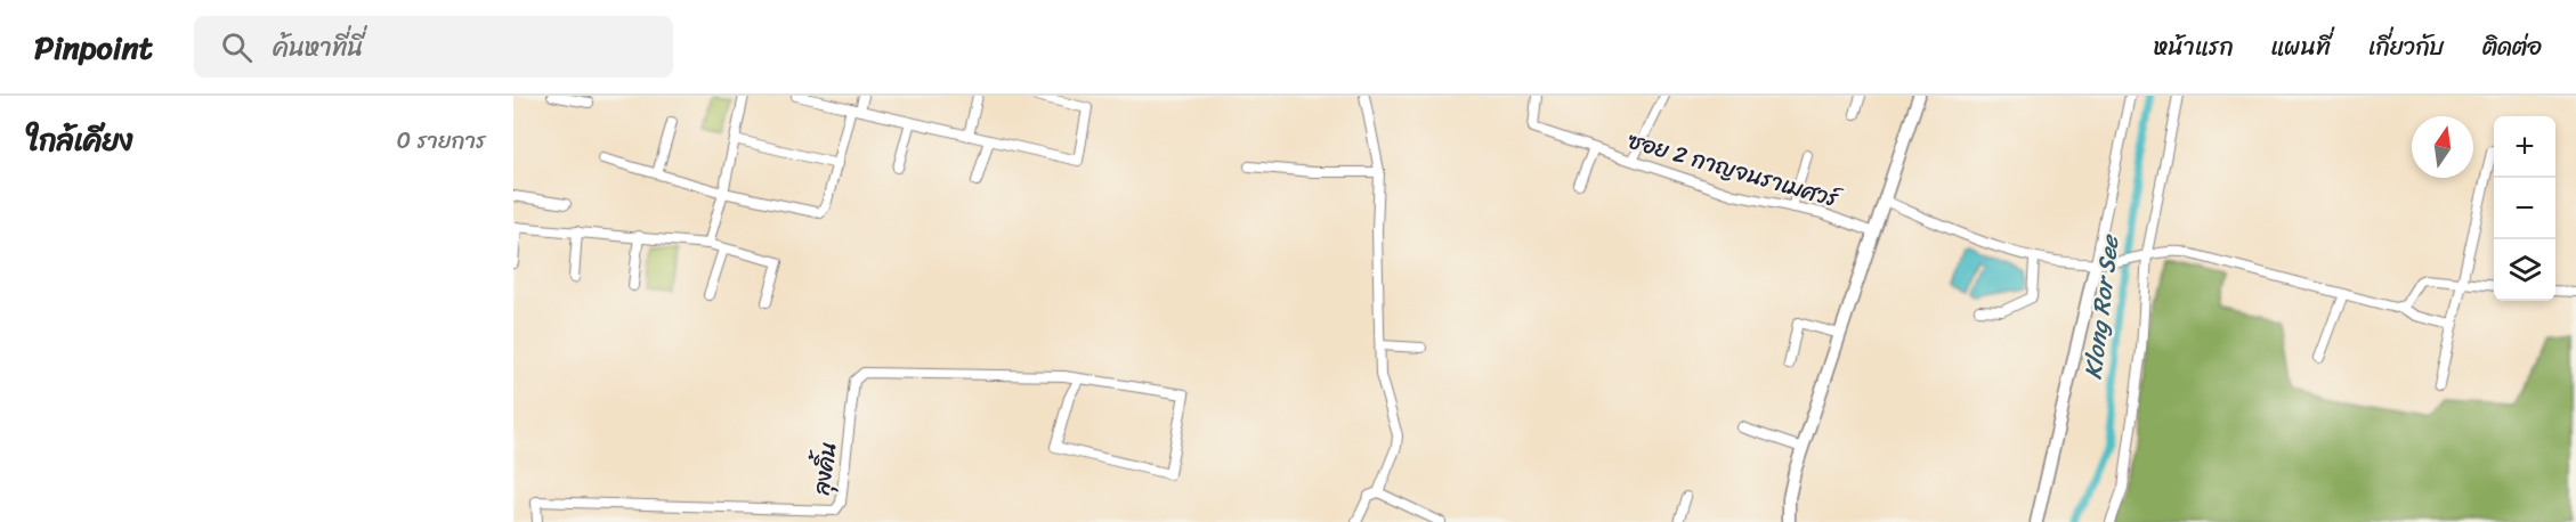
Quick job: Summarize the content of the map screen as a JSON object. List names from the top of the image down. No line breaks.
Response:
{"streets":{"street":["ซอย 2 กาญจนราเมศวร์","ลุงคิ้น"]},"water":["Klong Ror See"],"north":"top","page":{"header":"Pinpoint","search":"ค้นหาที่นี่","nav":["หน้าแรก","แผนที่","เกี่ยวกับ","ติดต่อ"],"heading":["ใกล้เคียง","0 รายการ"],"map_buttons":["+","−"]}}
